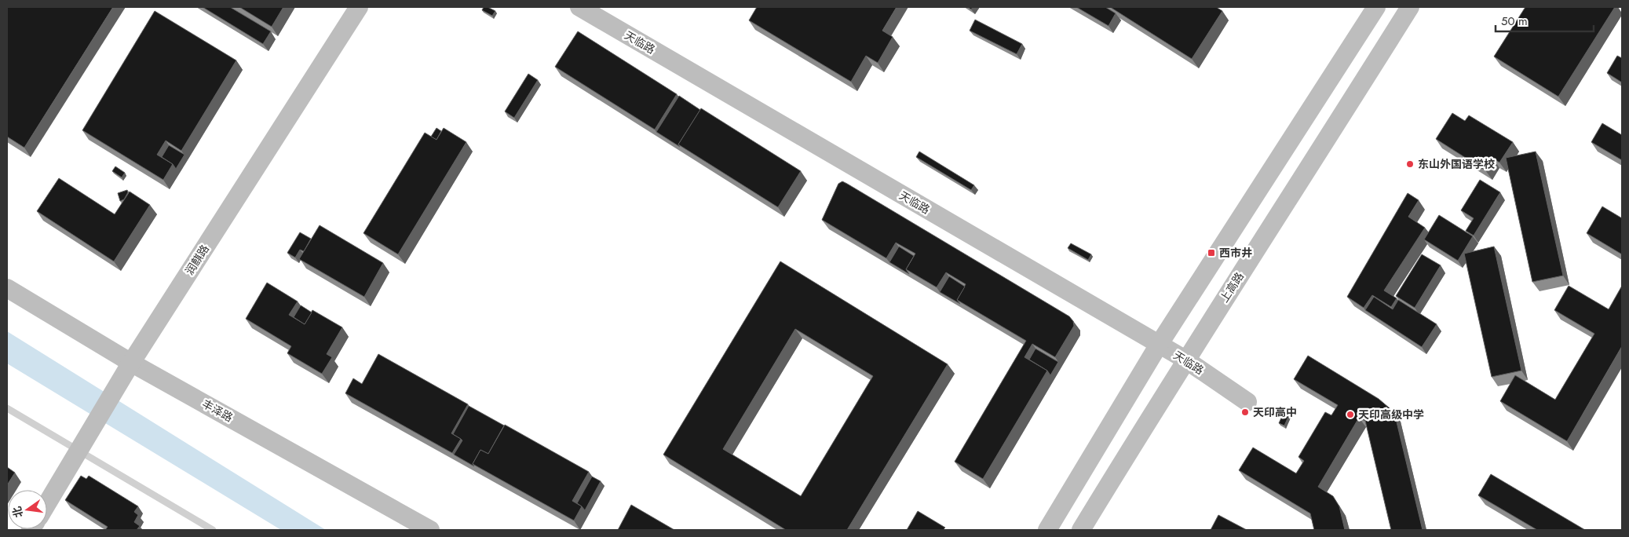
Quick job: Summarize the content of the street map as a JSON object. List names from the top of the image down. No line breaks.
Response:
{"streets":{"main road":["天临路","润麒路","上高路","丰泽路"]},"crossings":[["天临路","上高路"],["润麒路","丰泽路"]],"places":{"other":["东山外国语学校","天印高中","天印高级中学"],"transit":["西市井"]},"scale_bar":"50 m","north":"left"}
